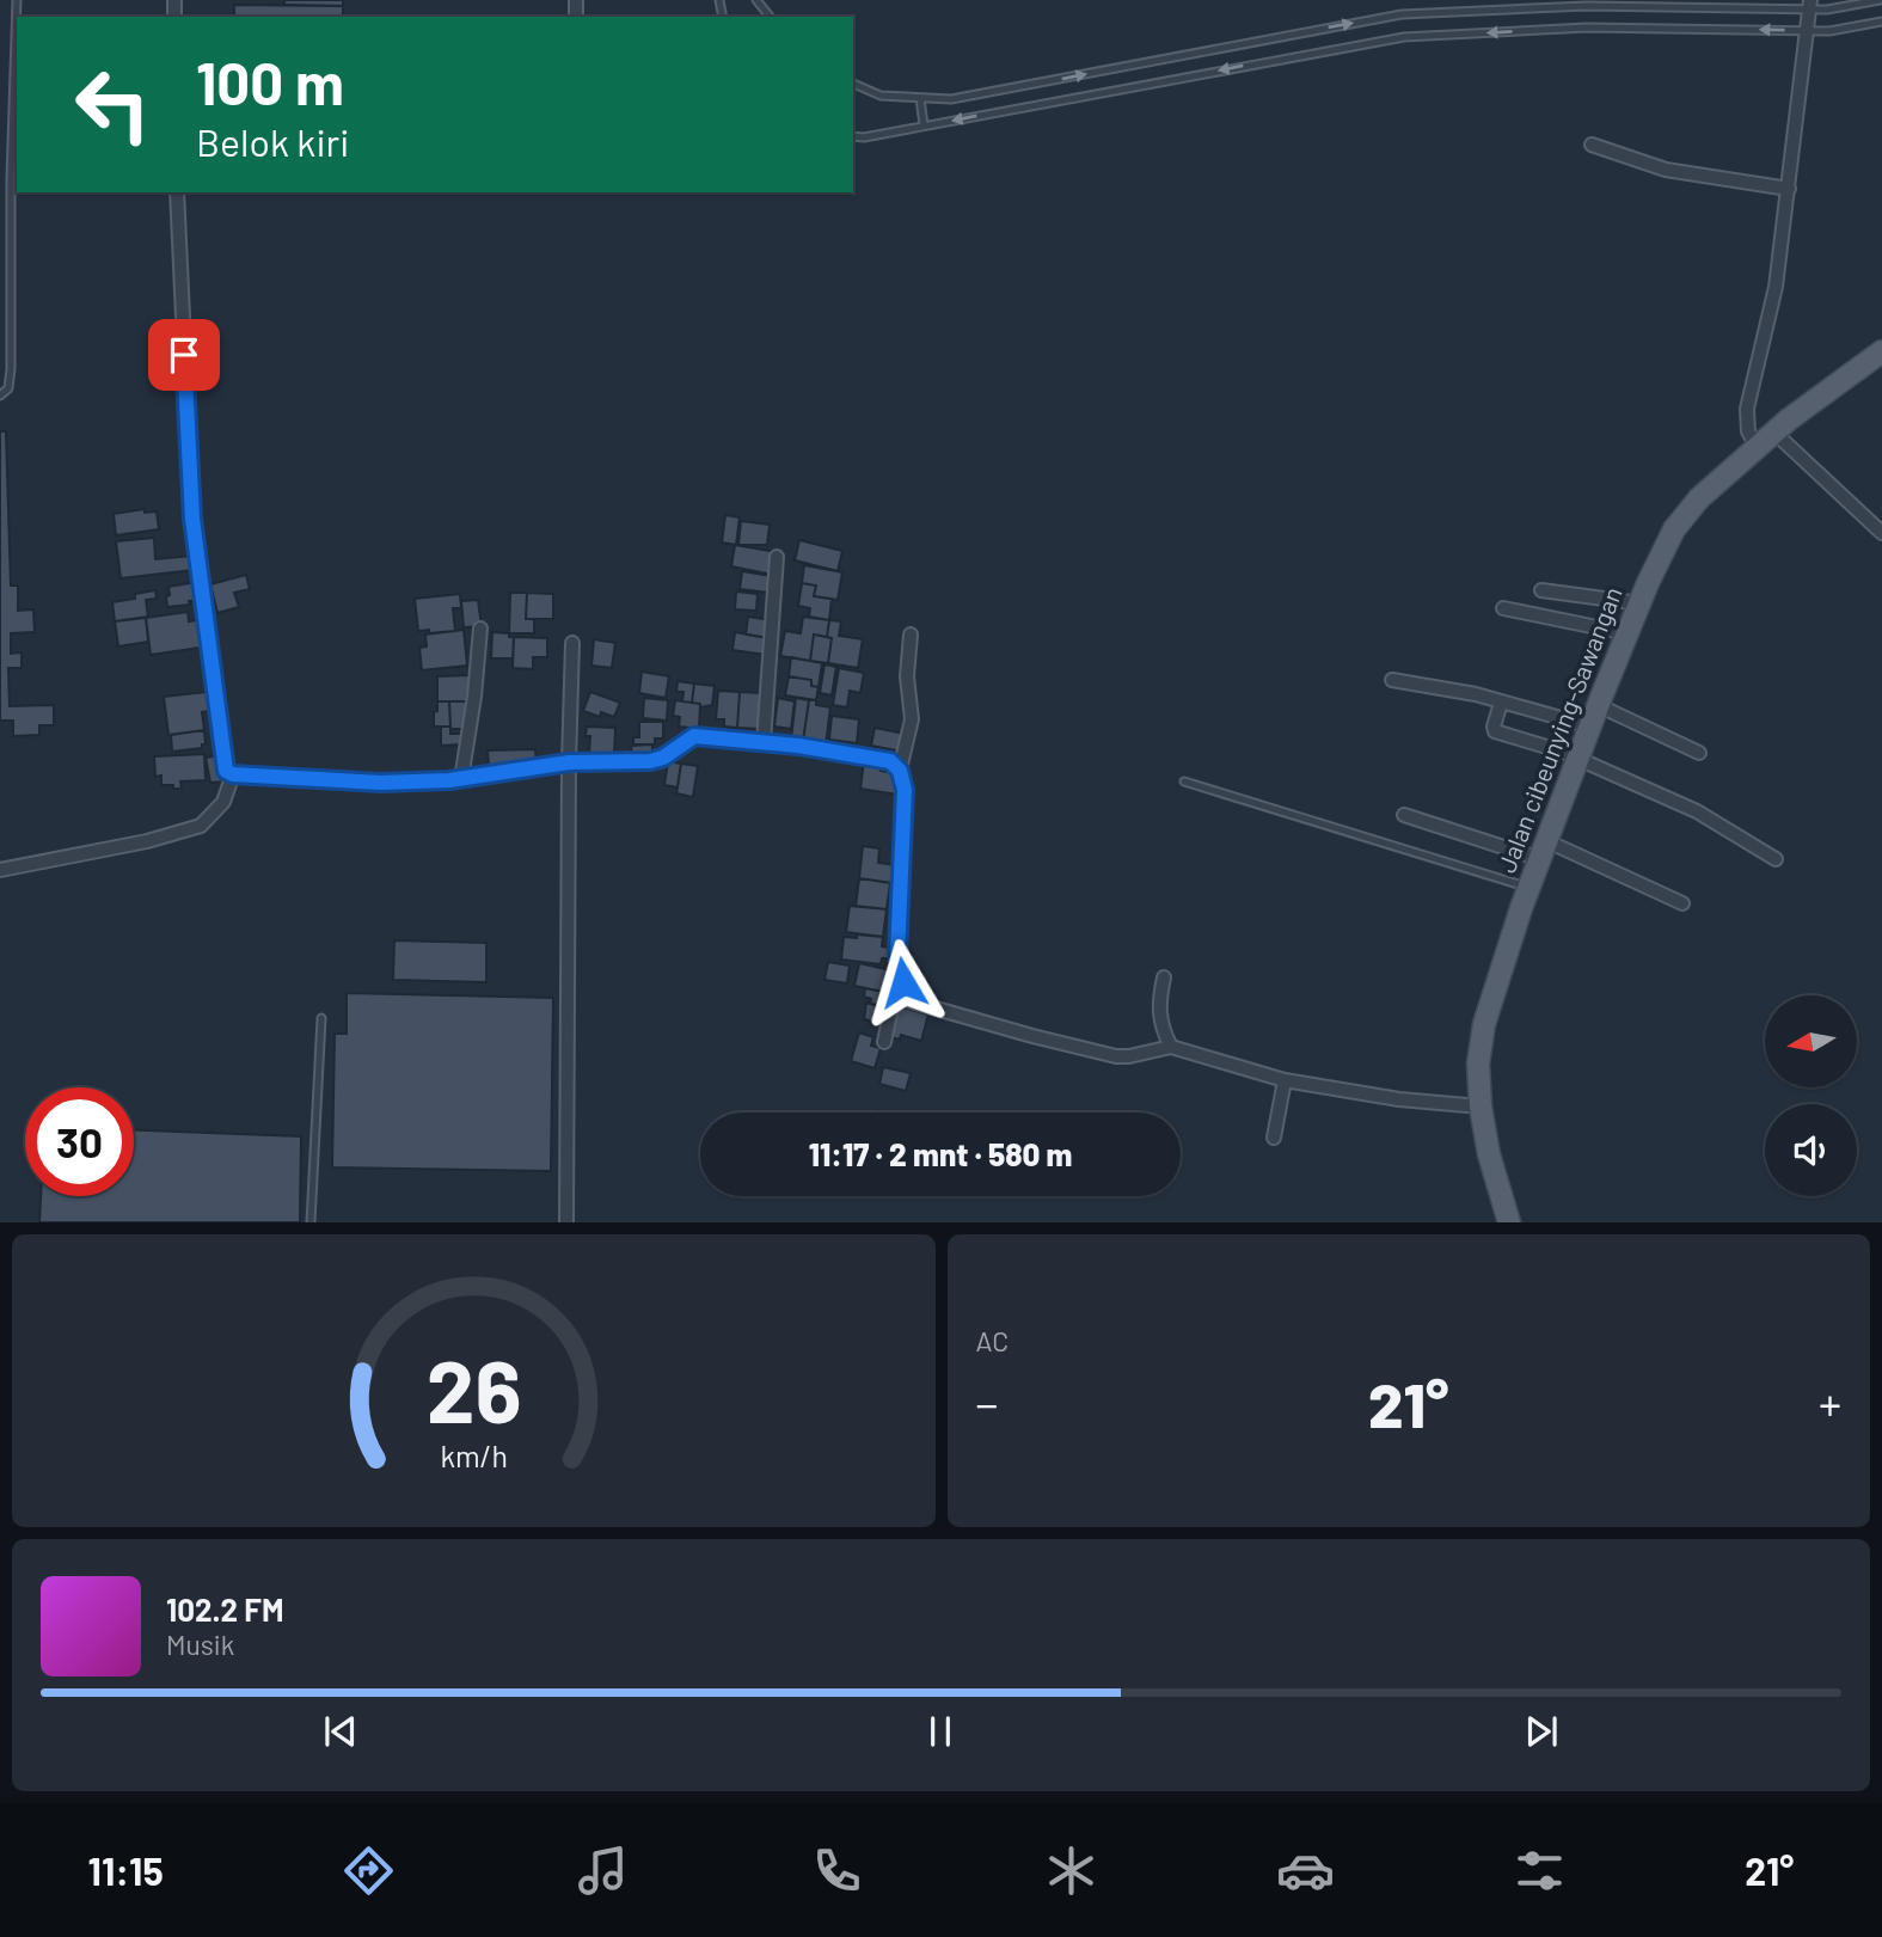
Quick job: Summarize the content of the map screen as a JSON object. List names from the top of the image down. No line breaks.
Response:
{"streets":{"main road":["Jalan cibeunying-Sawangan"]},"north":"left","page":{"turn":["100 m","Belok kiri"],"limit":"30","trip":"11:17 · 2 mnt · 580 m","tile":"AC","heat":["−","21°","+"],"song":["102.2 FM","Musik"],"tabs":["11:15","21°"],"gauge":["26","km/h"]}}
